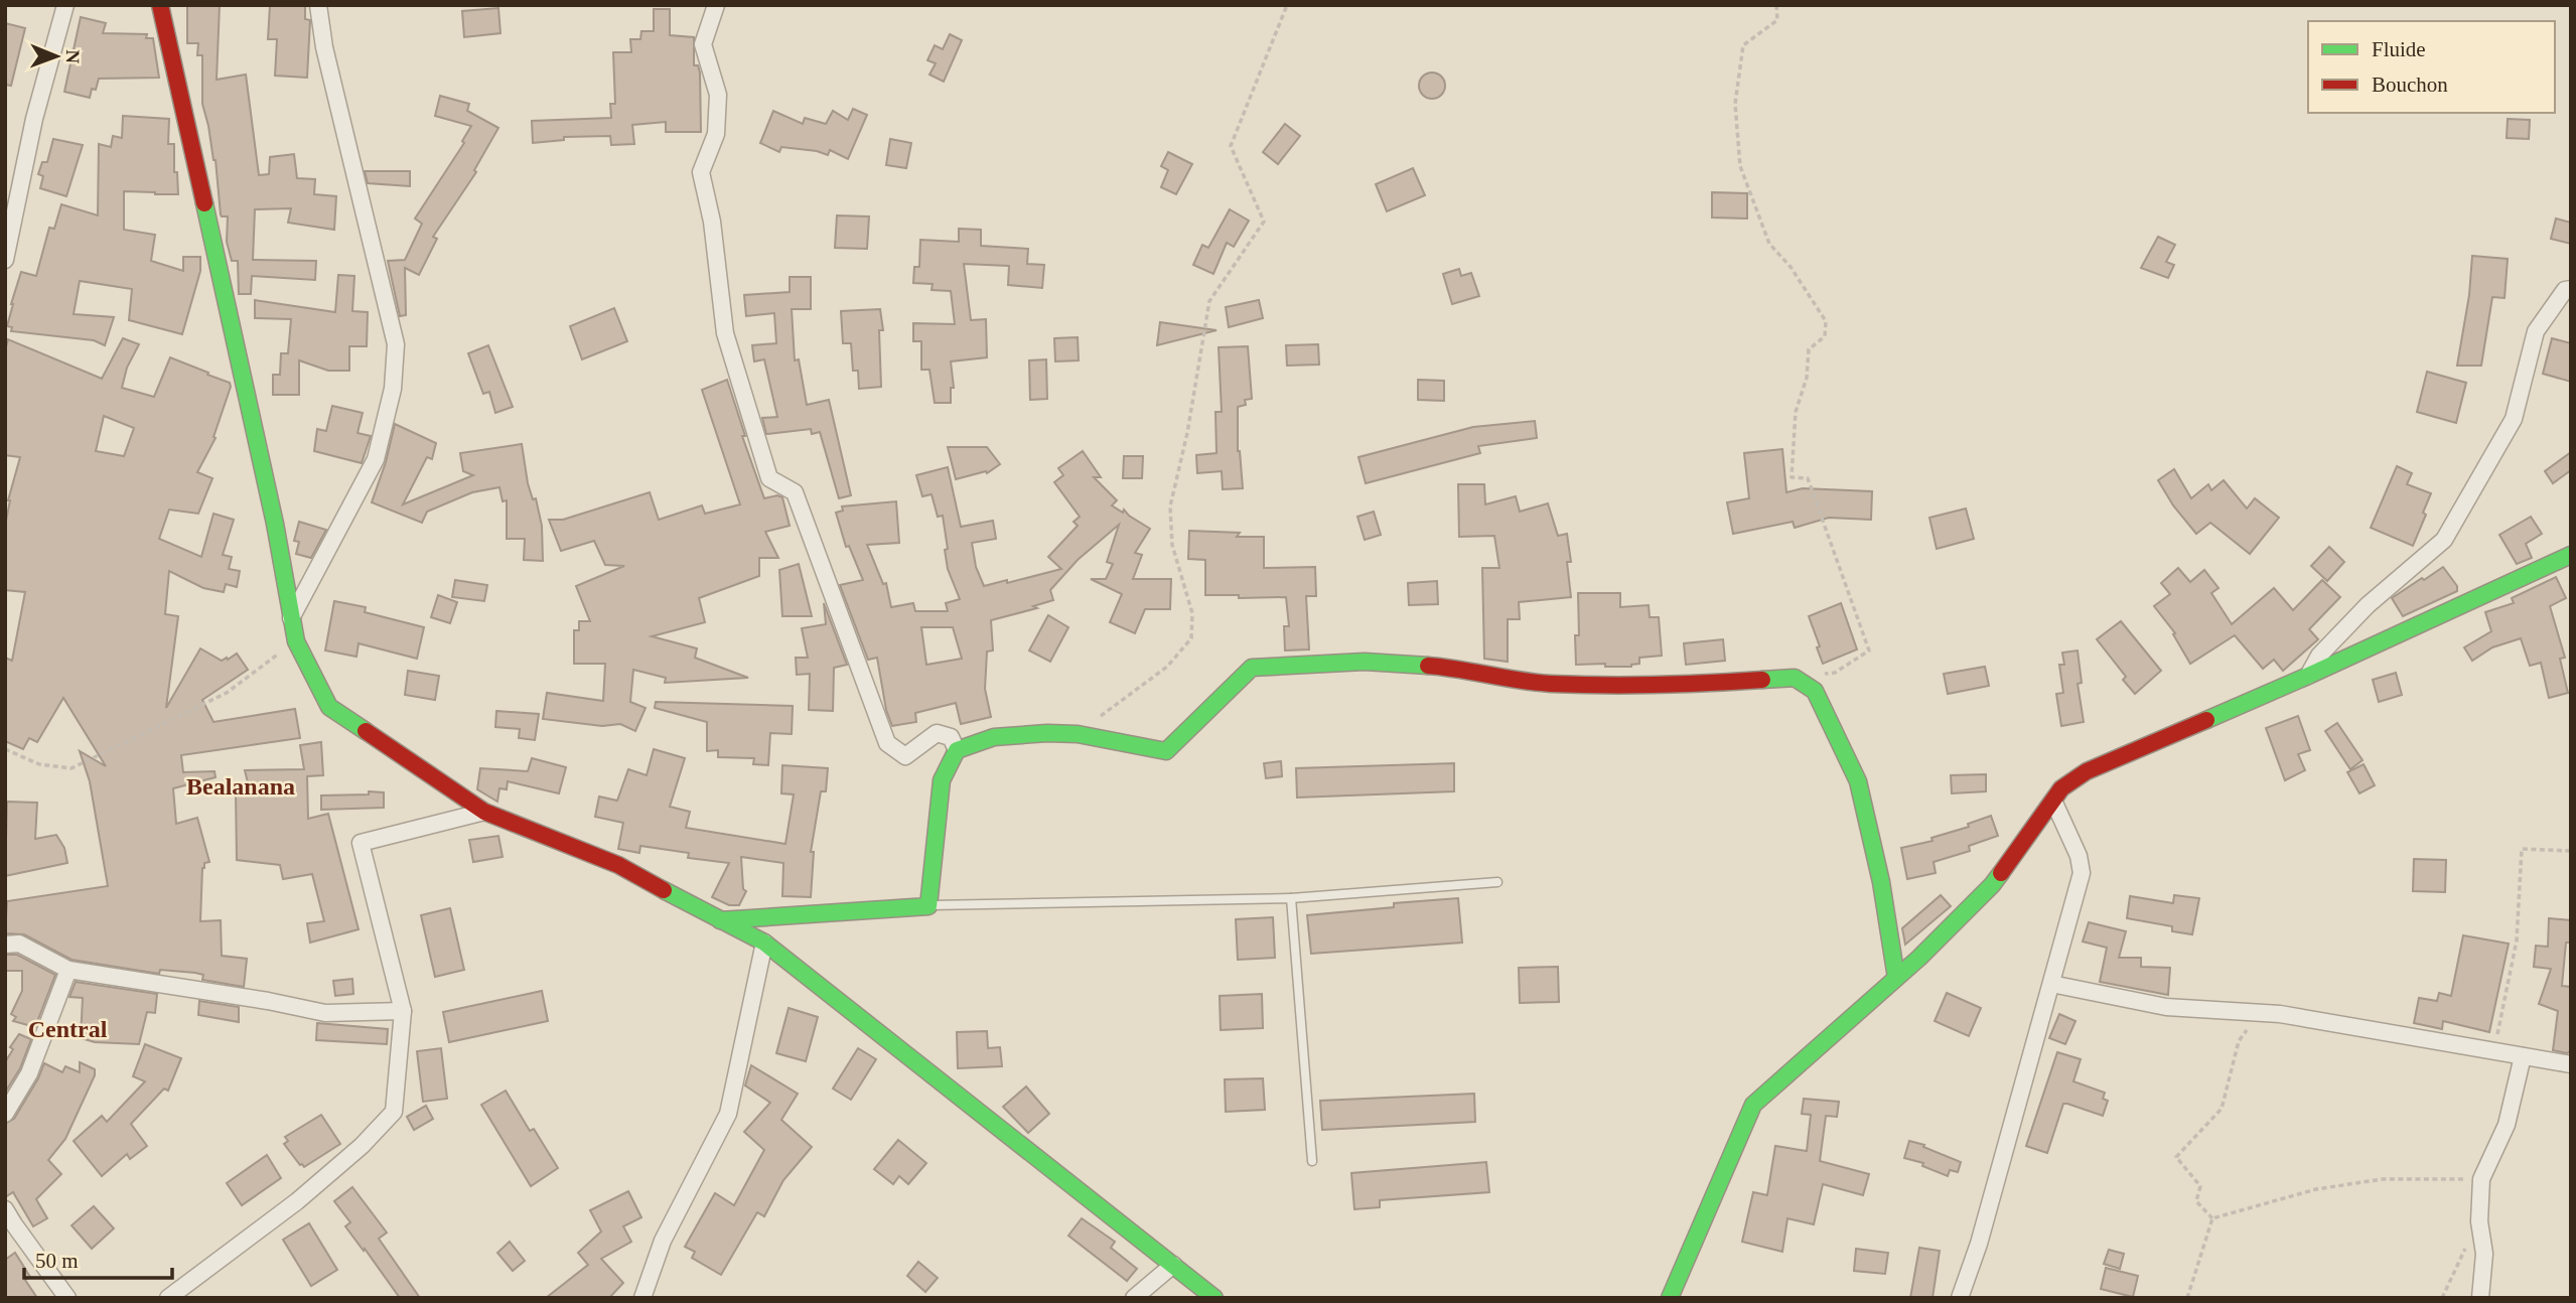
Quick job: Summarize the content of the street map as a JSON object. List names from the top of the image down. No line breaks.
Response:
{"districts":["Bealanana","Central"],"legend":["Fluide","Bouchon"],"scale_bar":"50 m","north":"right"}
